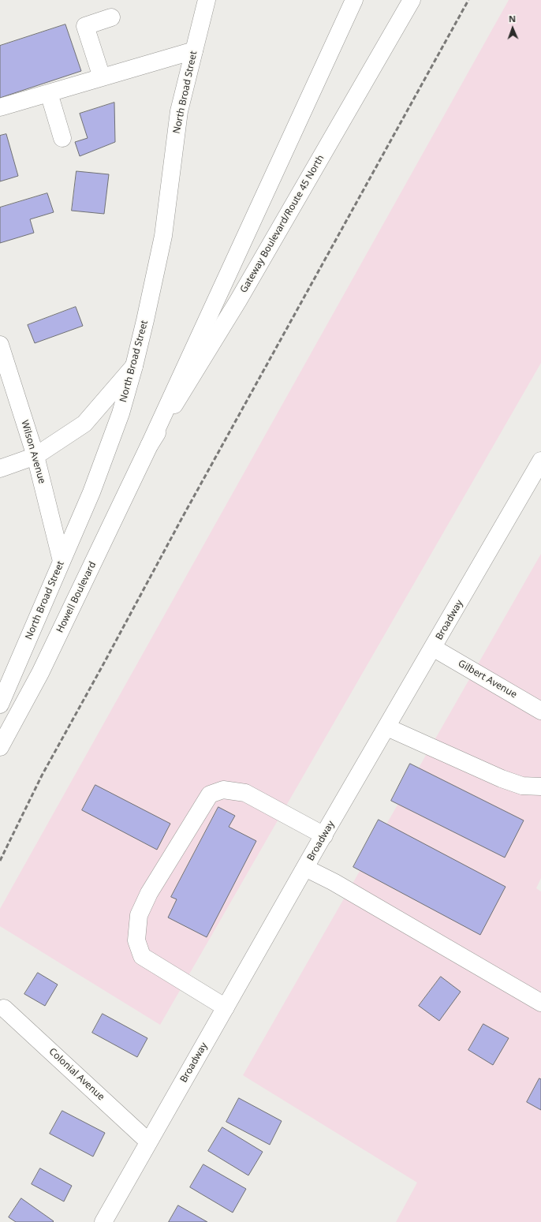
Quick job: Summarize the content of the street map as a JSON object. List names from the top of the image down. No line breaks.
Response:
{"streets":{"main road":["North Broad Street","Gateway Boulevard/Route 45 North","Wilson Avenue","Howell Boulevard","Broadway","Gilbert Avenue","Colonial Avenue"]},"crossings":[["North Broad Street","Wilson Avenue"],["Gateway Boulevard/Route 45 North","Howell Boulevard"],["Broadway","Gilbert Avenue"],["Broadway","Colonial Avenue"]],"north":"top"}
